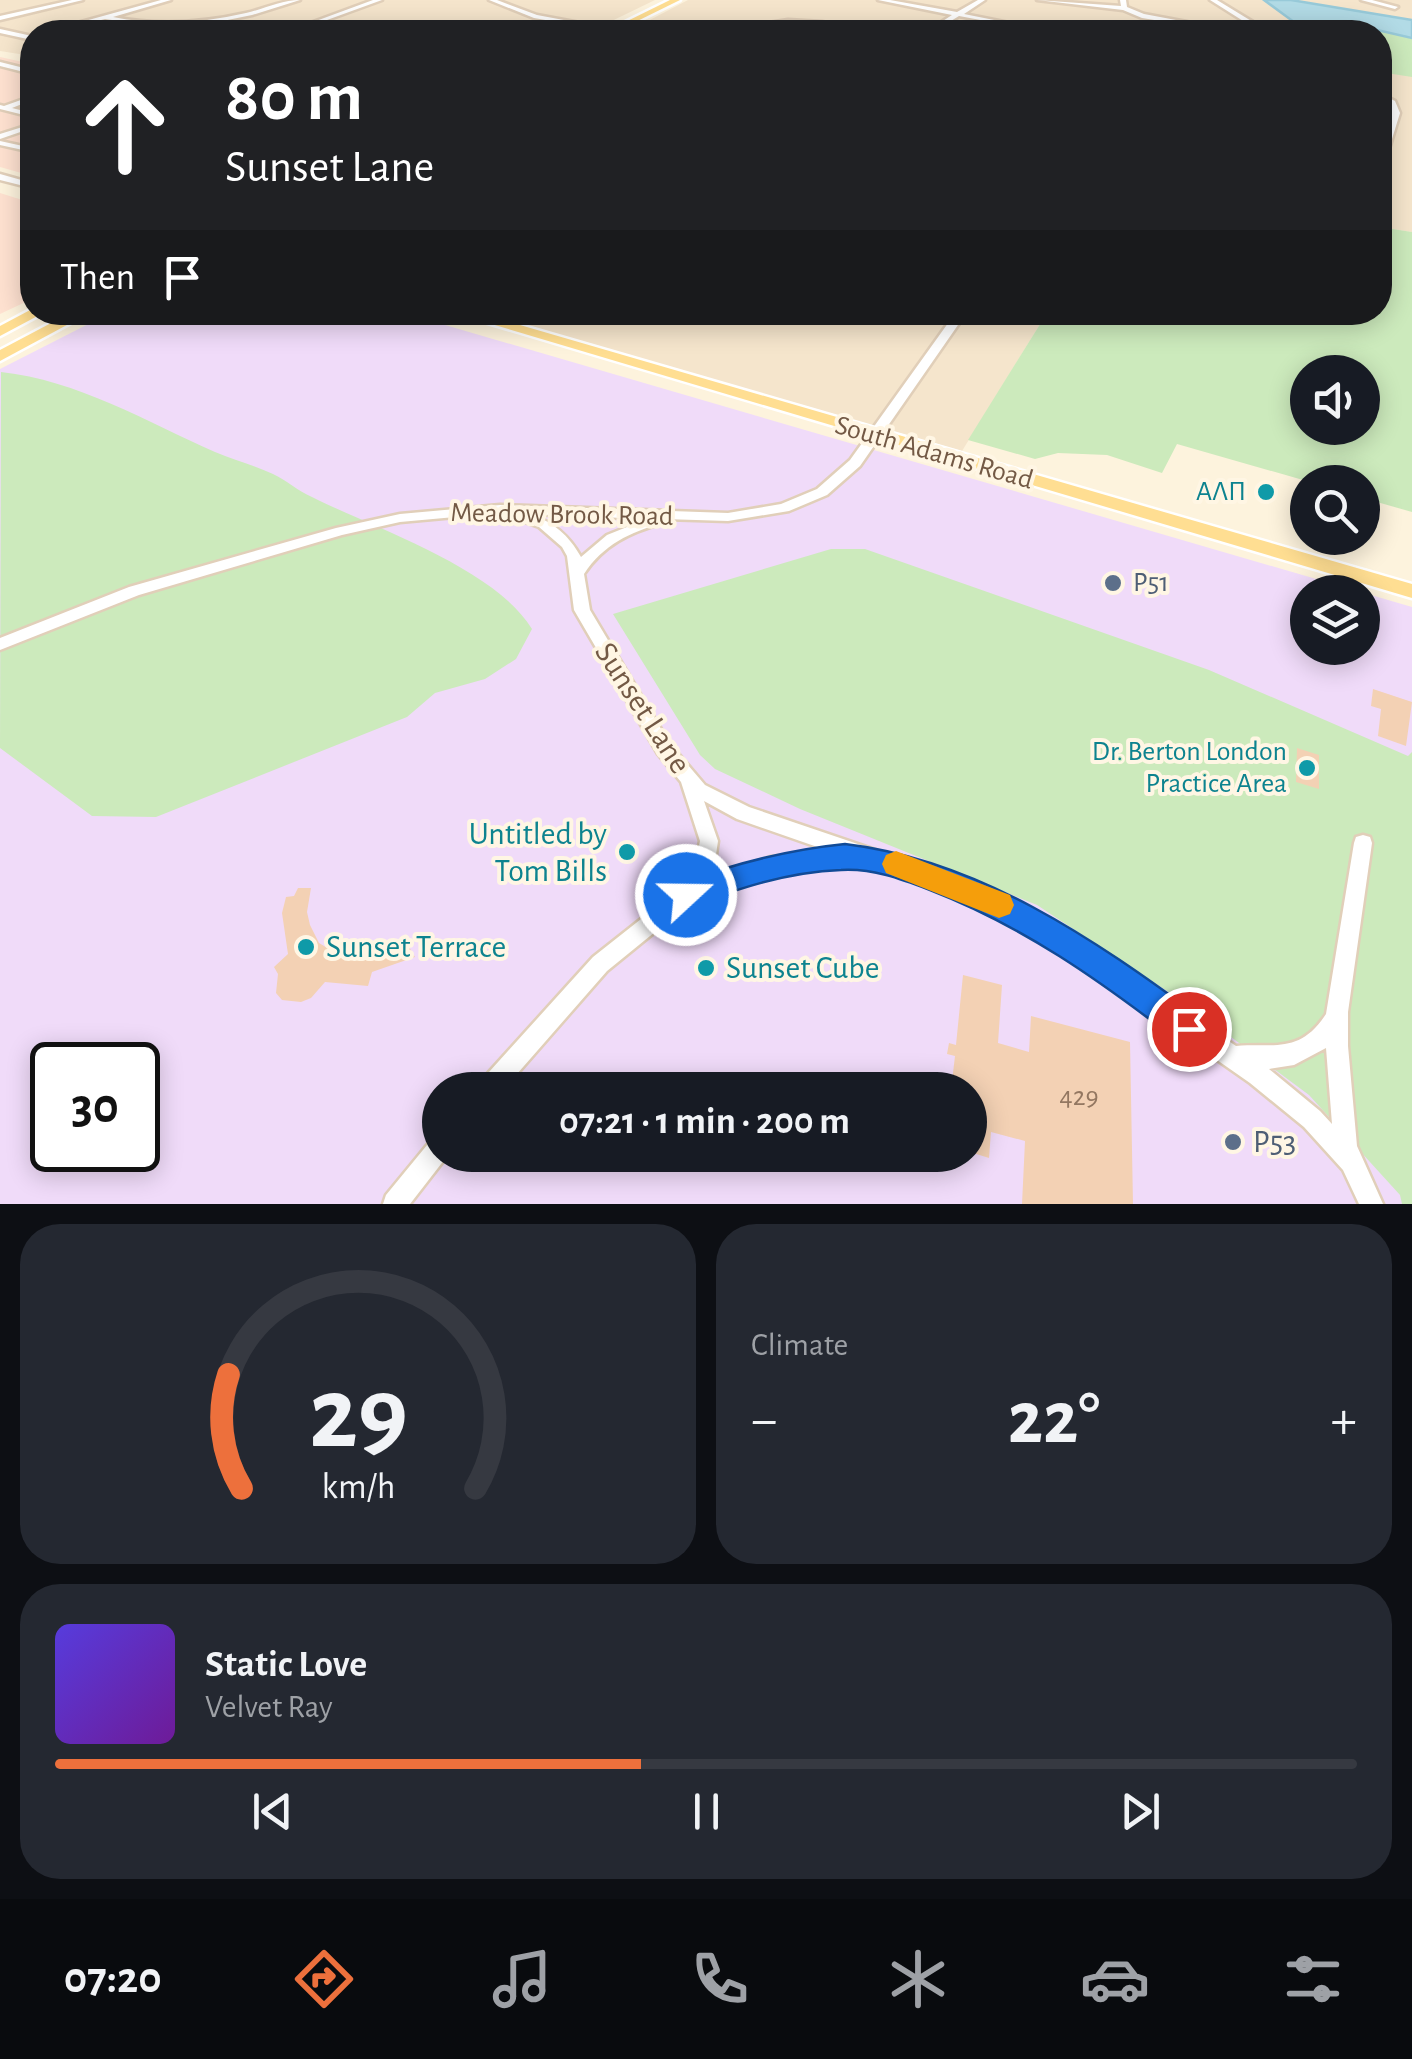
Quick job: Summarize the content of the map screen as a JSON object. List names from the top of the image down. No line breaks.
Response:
{"streets":{"main road":["South Adams Road"],"street":["Meadow Brook Road","Sunset Lane"]},"crossings":[["South Adams Road","Meadow Brook Road"],["Meadow Brook Road","Sunset Lane"]],"places":["AΛΠ","P51","Dr. Berton London Practice Area","Untitled by Tom Bills","Sunset Terrace","Sunset Cube","P53"],"house_numbers":["429"],"page":{"turn":["80 m","Sunset Lane"],"then":"Then","limit":"30","trip":"07:21 · 1 min · 200 m","tile":"Climate","heat":["−","22°","+"],"song":["Static Love","Velvet Ray"],"tabs":"07:20","gauge":["29","km/h"]}}
